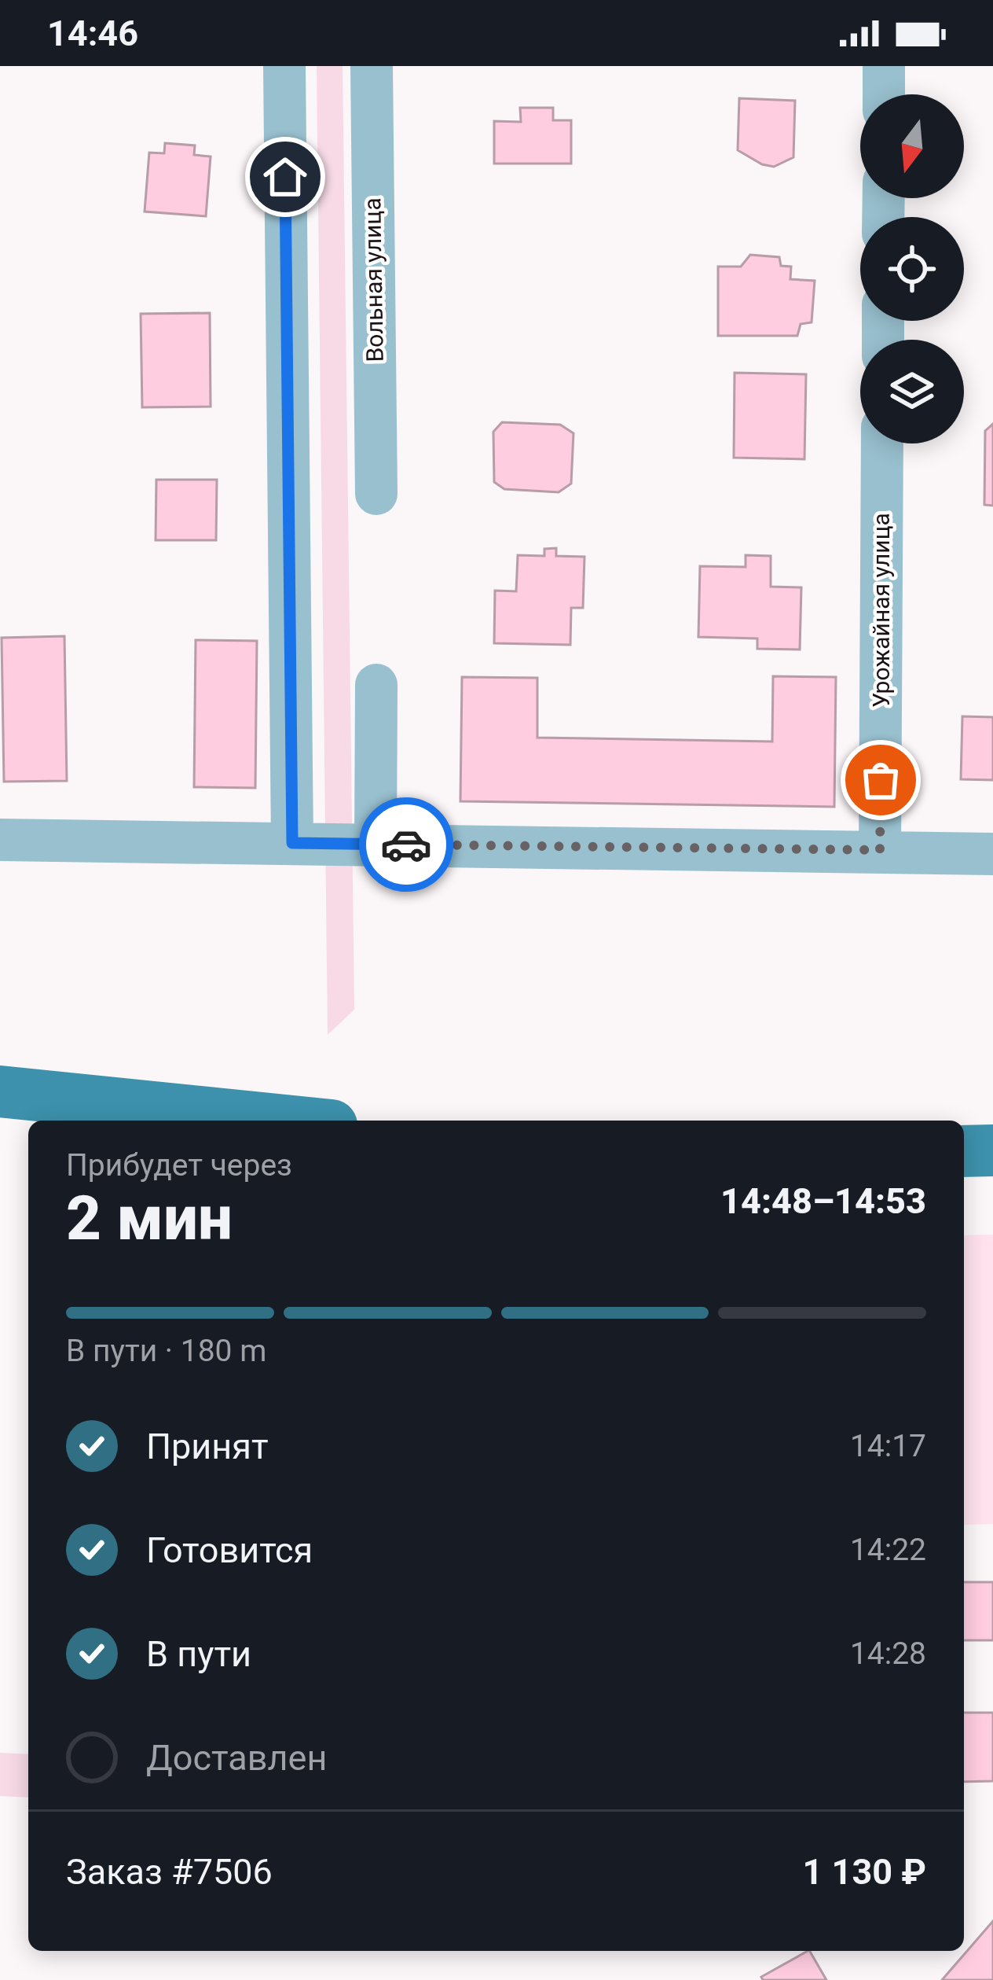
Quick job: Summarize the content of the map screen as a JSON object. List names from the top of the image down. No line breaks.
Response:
{"streets":{"street":["Вольная улица","Урожайная улица"]},"north":"bottom","page":{"status":"14:46","heading":["2 мин","Прибудет через","14:48–14:53"],"panel":["Заказ #7506","1 130 ₽"],"bar":"В пути · 180 m","list":[["Принят","14:17"],["Готовится","14:22"],["В пути","14:28"],"Доставлен"]}}
